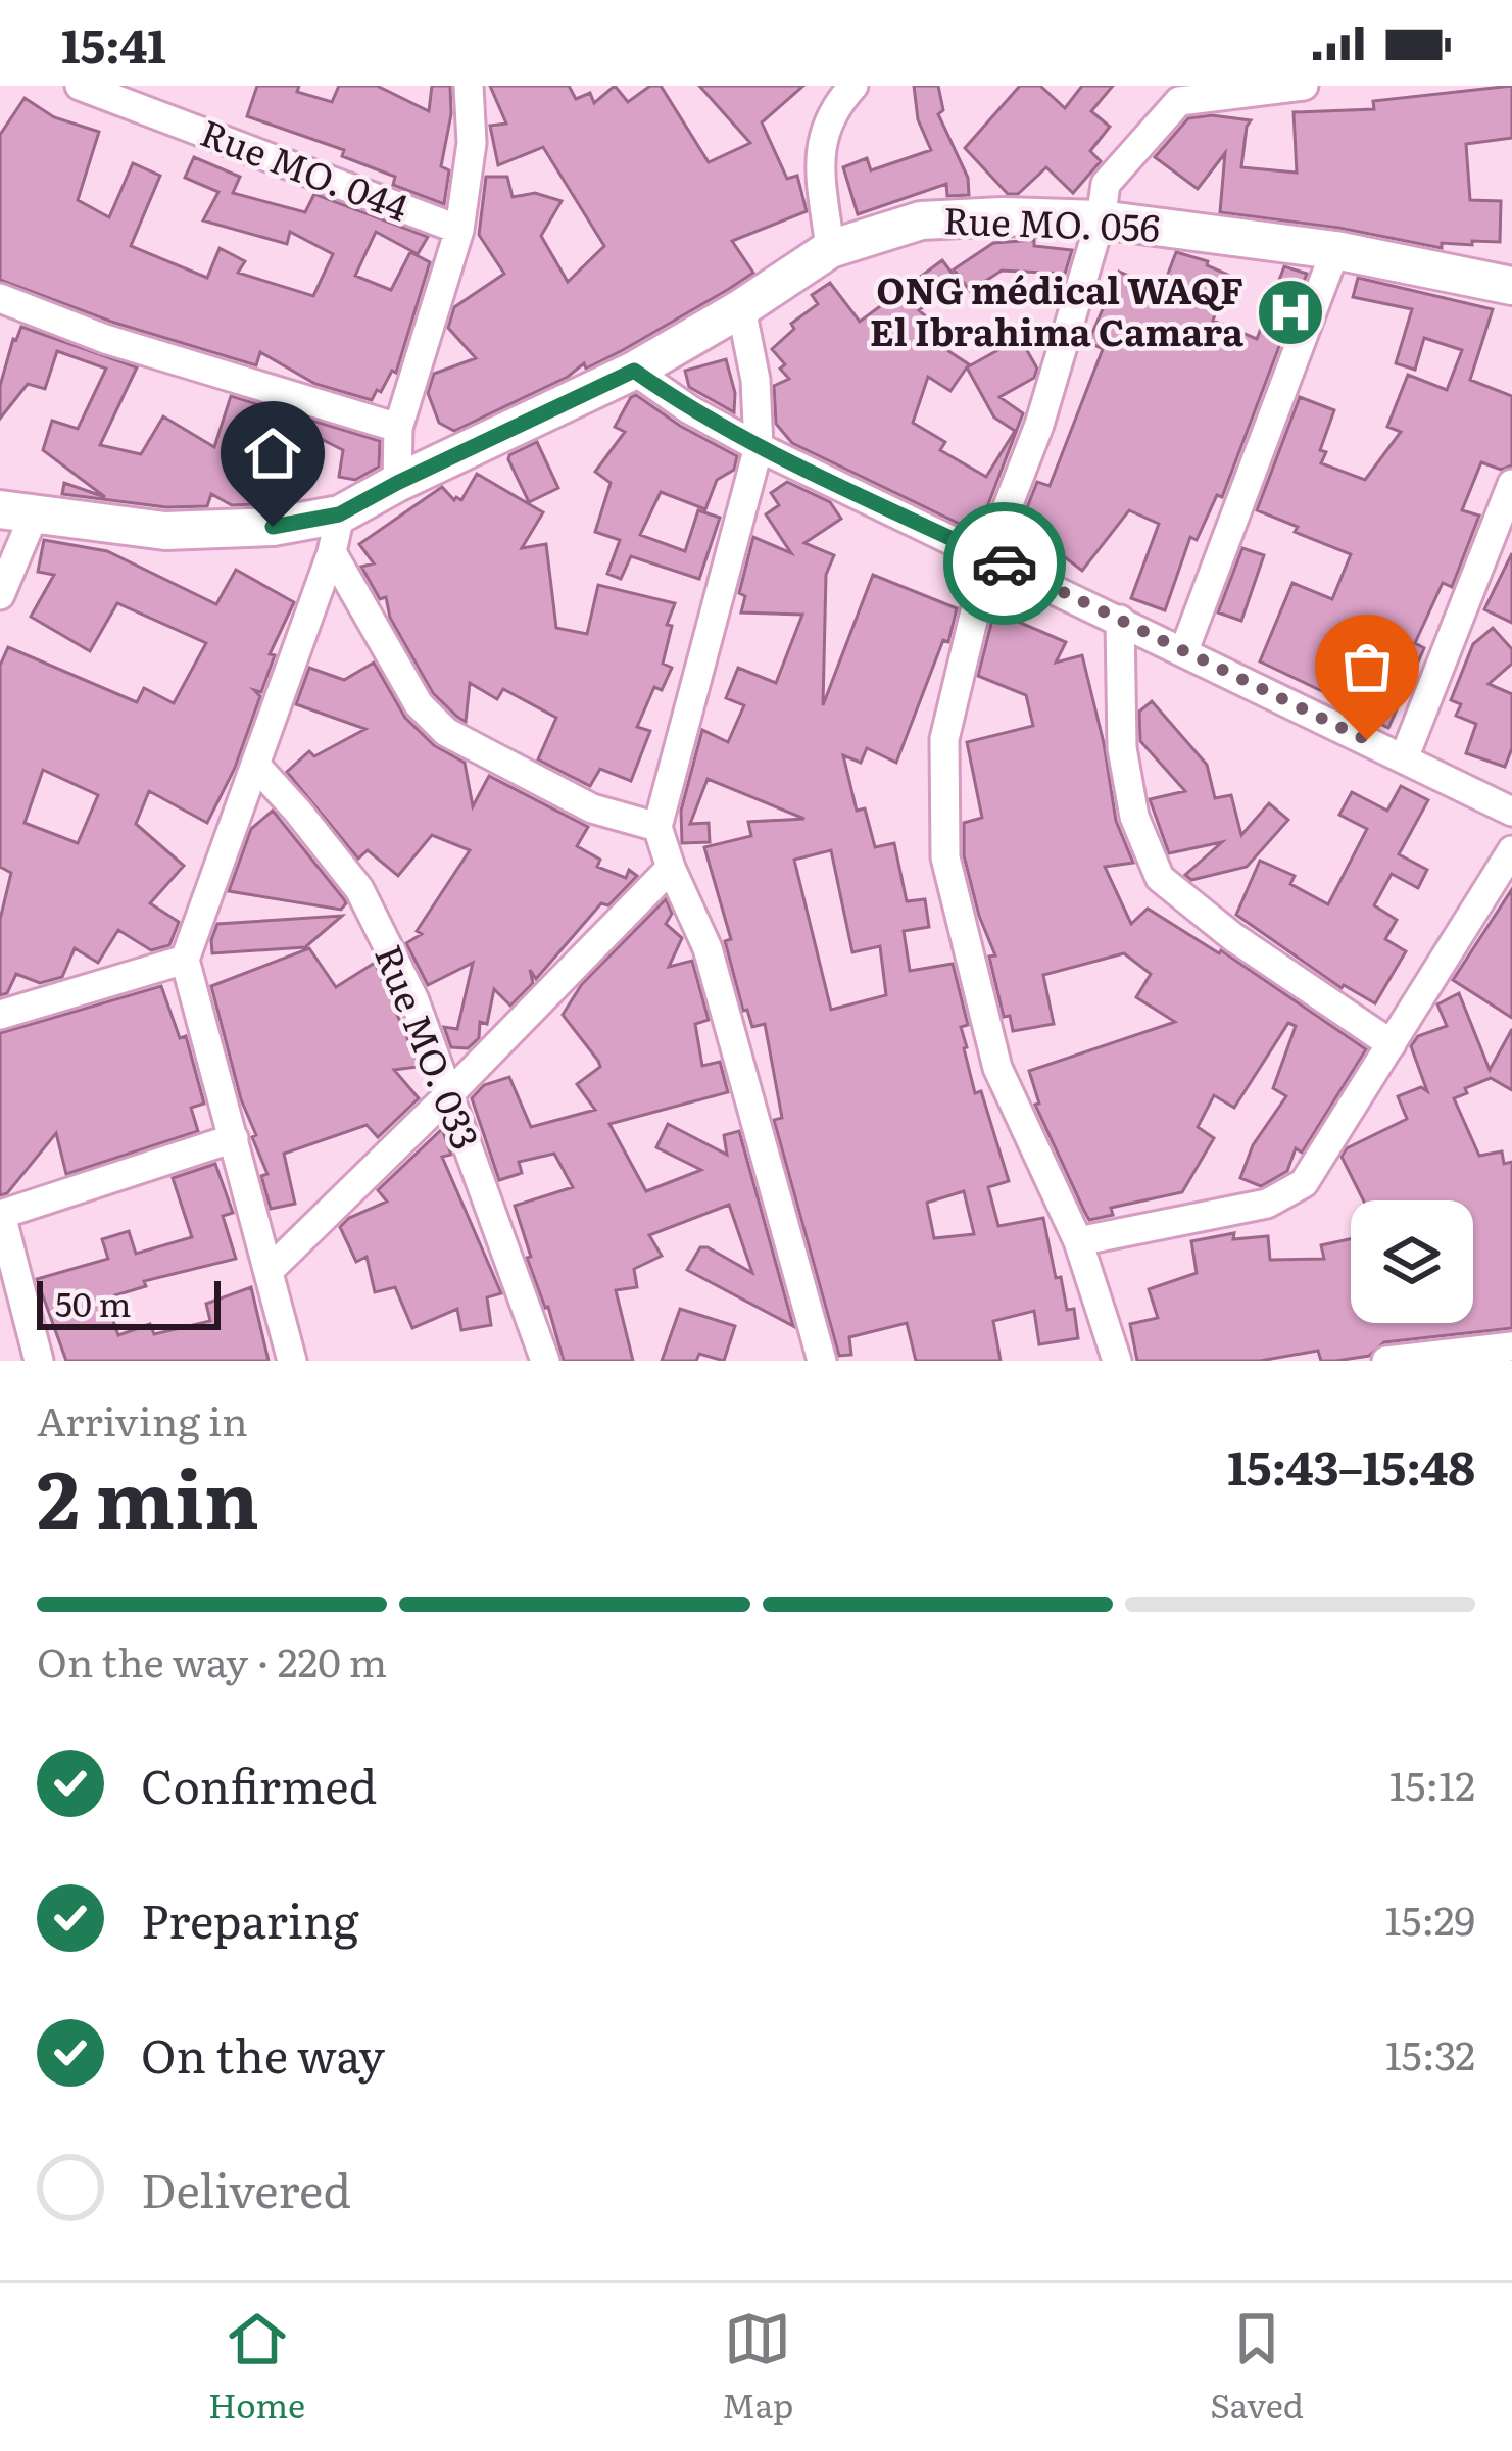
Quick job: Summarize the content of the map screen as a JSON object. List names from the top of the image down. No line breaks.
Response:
{"streets":{"street":["Rue MO. 044","Rue MO. 056","Rue MO. 033"]},"places":{"hospital":["ONG médical WAQF El Ibrahima Camara"]},"scale_bar":"50 m","page":{"status":"15:41","scale":"50 m","heading":["2 min","Arriving in","15:43–15:48"],"bar":"On the way · 220 m","list":[["Confirmed","15:12"],["Preparing","15:29"],["On the way","15:32"],"Delivered"],"tabs":["Home","Map","Saved"]}}
